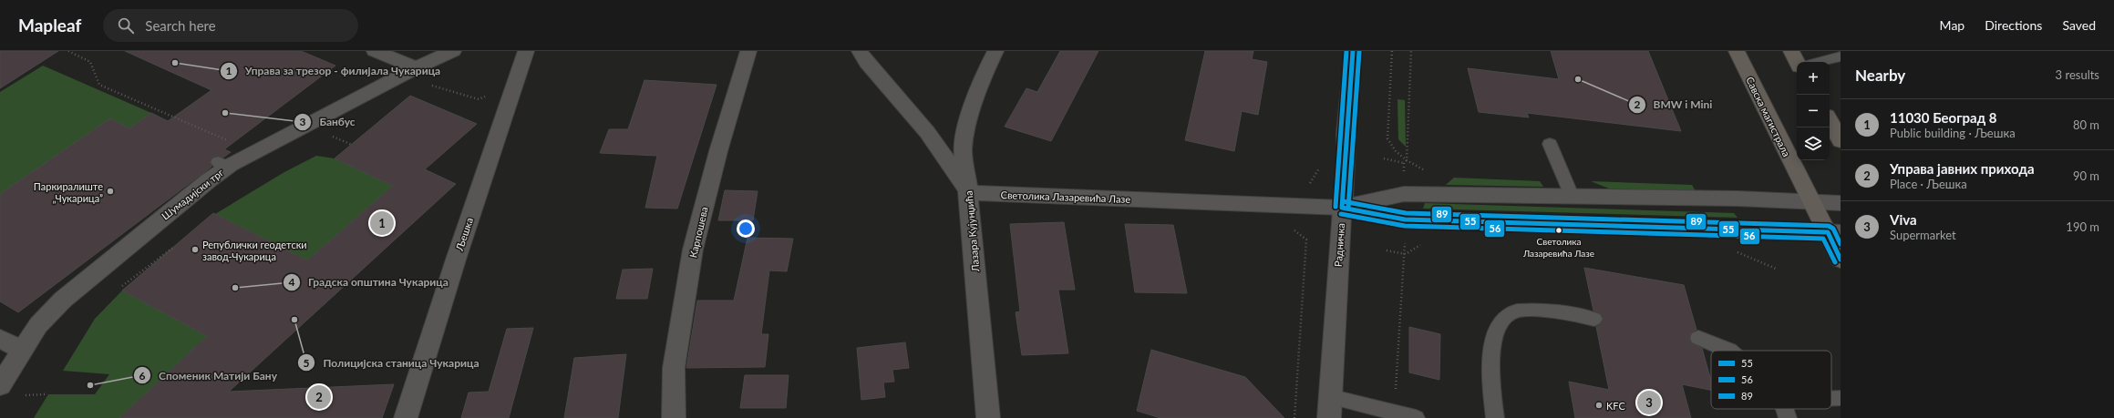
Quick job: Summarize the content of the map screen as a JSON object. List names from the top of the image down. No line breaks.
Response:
{"streets":{"main road":["Савска магистрала"],"street":["Шумадијски трг","Светолика Лазаревића Лазе","Лазара Кујунџића","Карпошева","Љешка","Радничка"]},"crossings":[["Савска магистрала","Светолика Лазаревића Лазе"],["Светолика Лазаревића Лазе","Лазара Кујунџића"],["Светолика Лазаревића Лазе","Радничка"]],"places":["Управа за трезор - филијала Чукарица","BMW i Mini","Банбус","Паркиралиште „Чукарица”","Светолика Лазаревића Лазе","Републички геодетски завод-Чукарица","Градска општина Чукарица","Полицијска станица Чукарица","Споменик Матији Бану","KFC"],"lines":["transit line 55","transit line 89","transit line 56"],"legend":["55","56","89"],"page":{"header":"Mapleaf","search":"Search here","nav":["Map","Directions","Saved"],"heading":["Nearby","3 results"],"map_buttons":["+","−"],"list":[{"mark":"1","name":"11030 Београд 8","note":"Public building · Љешка","value":"80 m"},{"mark":"2","name":"Управа јавних прихода","note":"Place · Љешка","value":"90 m"},{"mark":"3","name":"Viva","note":"Supermarket","value":"190 m"}],"pins":["1","2","3"]}}
